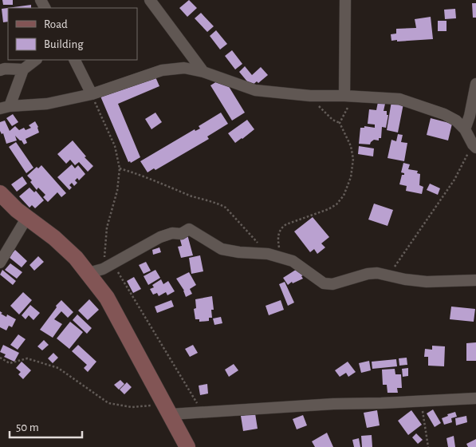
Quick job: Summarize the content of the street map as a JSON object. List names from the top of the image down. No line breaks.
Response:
{"legend":["Road","Building"],"scale_bar":"50 m"}
